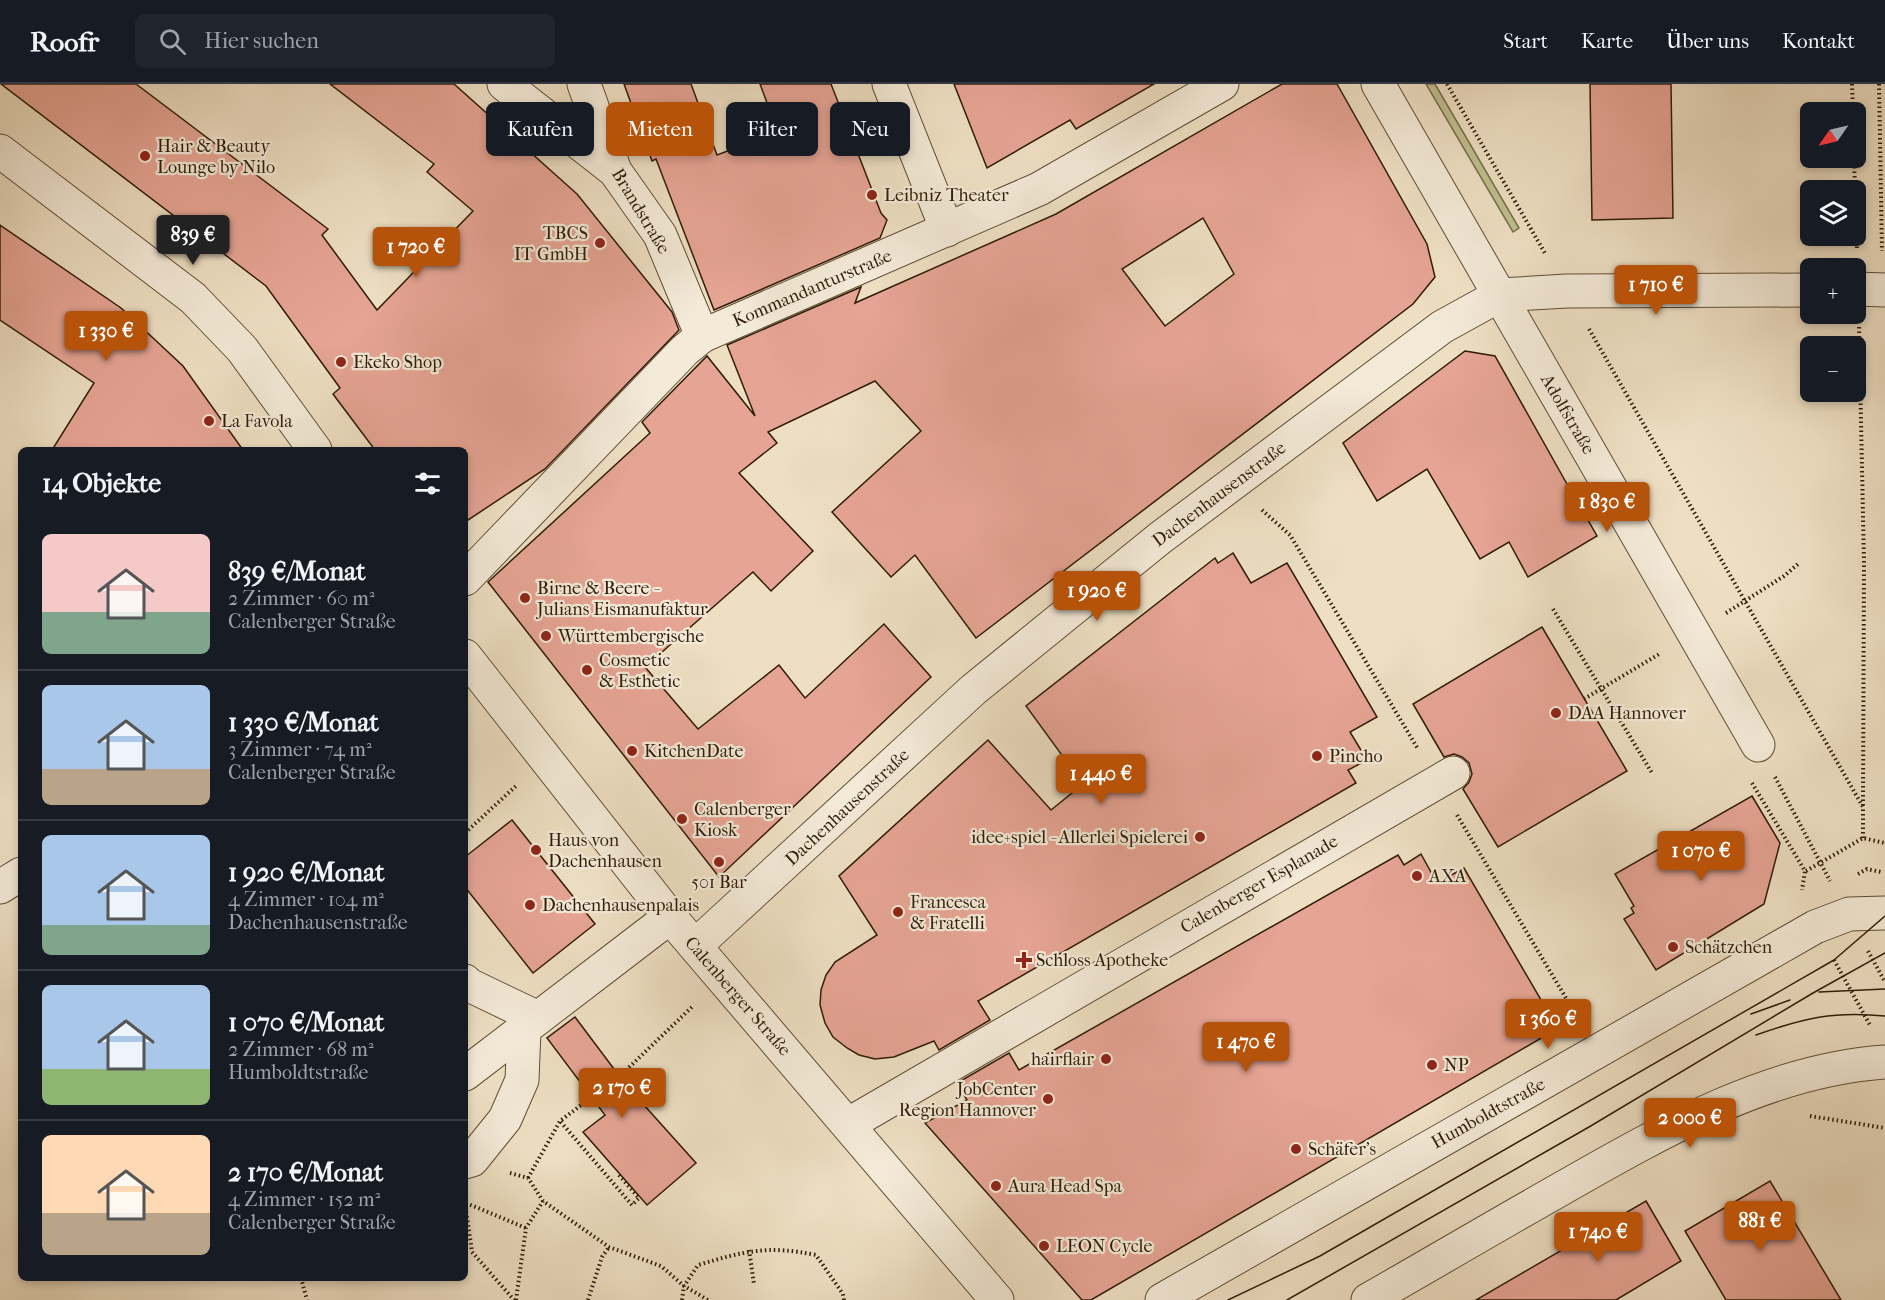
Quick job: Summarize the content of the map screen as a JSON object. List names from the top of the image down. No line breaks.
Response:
{"streets":{"street":["Brandstraße","Kommandanturstraße","Adolfstraße","Dachenhausenstraße","Calenberger Esplanade","Calenberger Straße","Humboldtstraße"]},"crossings":[["Brandstraße","Kommandanturstraße"],["Adolfstraße","Dachenhausenstraße"],["Dachenhausenstraße","Calenberger Straße"],["Calenberger Esplanade","Calenberger Straße"]],"places":{"other":["Hair & Beauty Lounge by Nilo","Leibniz Theater","TBCS IT GmbH","Ekeko Shop","La Favola","Birne & Beere - Julians Eismanufaktur","Württembergische","Cosmetic & Esthetic","DAA Hannover","KitchenDate","Pincho","Calenberger Kiosk","idee+spiel - Allerlei Spielerei","Haus von Dachenhausen","501 Bar","AXA","Dachenhausenpalais","Francesca & Fratelli","Schätzchen","hairflair","NP","JobCenter Region Hannover","Schäfer's","Aura Head Spa","LEON Cycle"],"health":["Schloss Apotheke"]},"north":"bottom left","page":{"header":"Roofr","search":"Hier suchen","nav":["Start","Karte","Über uns","Kontakt"],"map_buttons":["+","−"],"chip":["Kaufen","Mieten","Filter","Neu"],"price":["839 €","1 720 €","1 710 €","1 330 €","1 830 €","1 920 €","1 440 €","1 070 €","1 360 €","1 470 €","2 170 €","2 000 €","881 €","1 740 €"],"heading":"14 Objekte","list":[{"name":"839 €/Monat","note":"2 Zimmer · 60 m² · Calenberger Straße"},{"name":"1 330 €/Monat","note":"3 Zimmer · 74 m² · Calenberger Straße"},{"name":"1 920 €/Monat","note":"4 Zimmer · 104 m² · Dachenhausenstraße"},{"name":"1 070 €/Monat","note":"2 Zimmer · 68 m² · Humboldtstraße"},{"name":"2 170 €/Monat","note":"4 Zimmer · 152 m² · Calenberger Straße"}]}}
